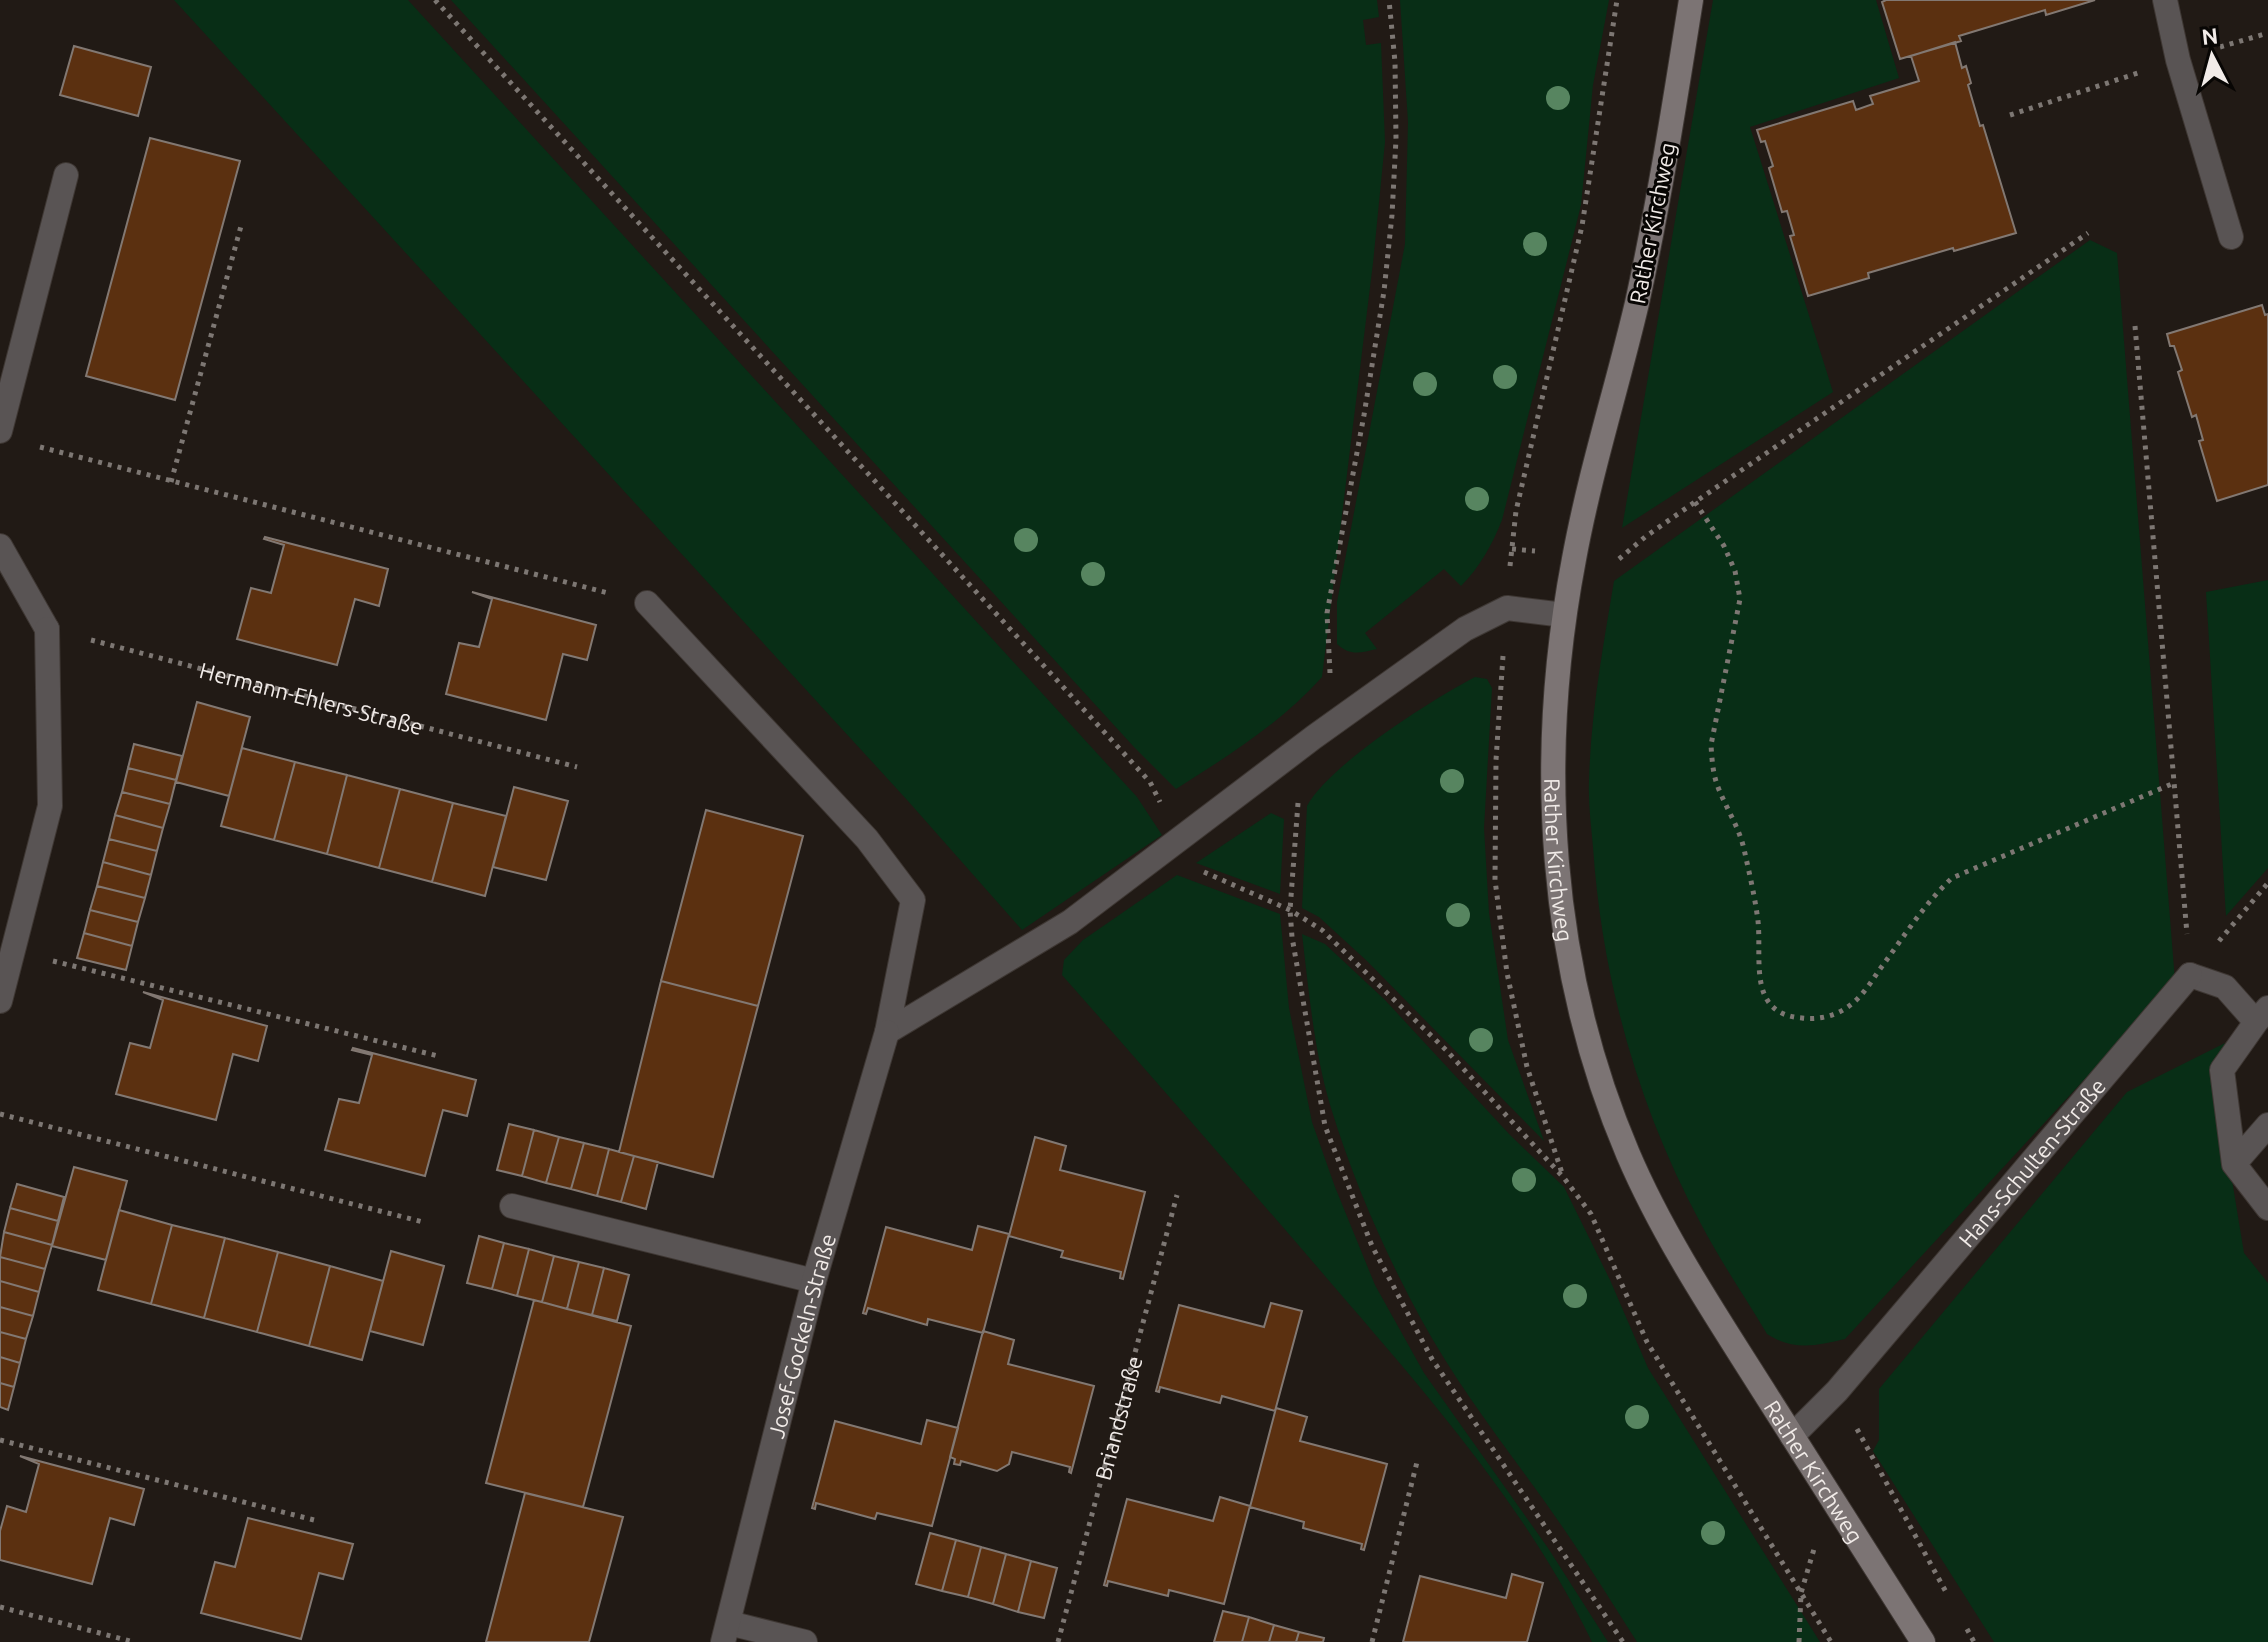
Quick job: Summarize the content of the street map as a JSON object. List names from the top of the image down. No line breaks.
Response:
{"streets":{"main road":["Rather Kirchweg"],"street":["Hans-Schulten-Straße","Josef-Gockeln-Straße"],"path":["Hermann-Ehlers-Straße","Briandstraße"]},"crossings":[["Rather Kirchweg","Hans-Schulten-Straße"]],"north":"top"}
